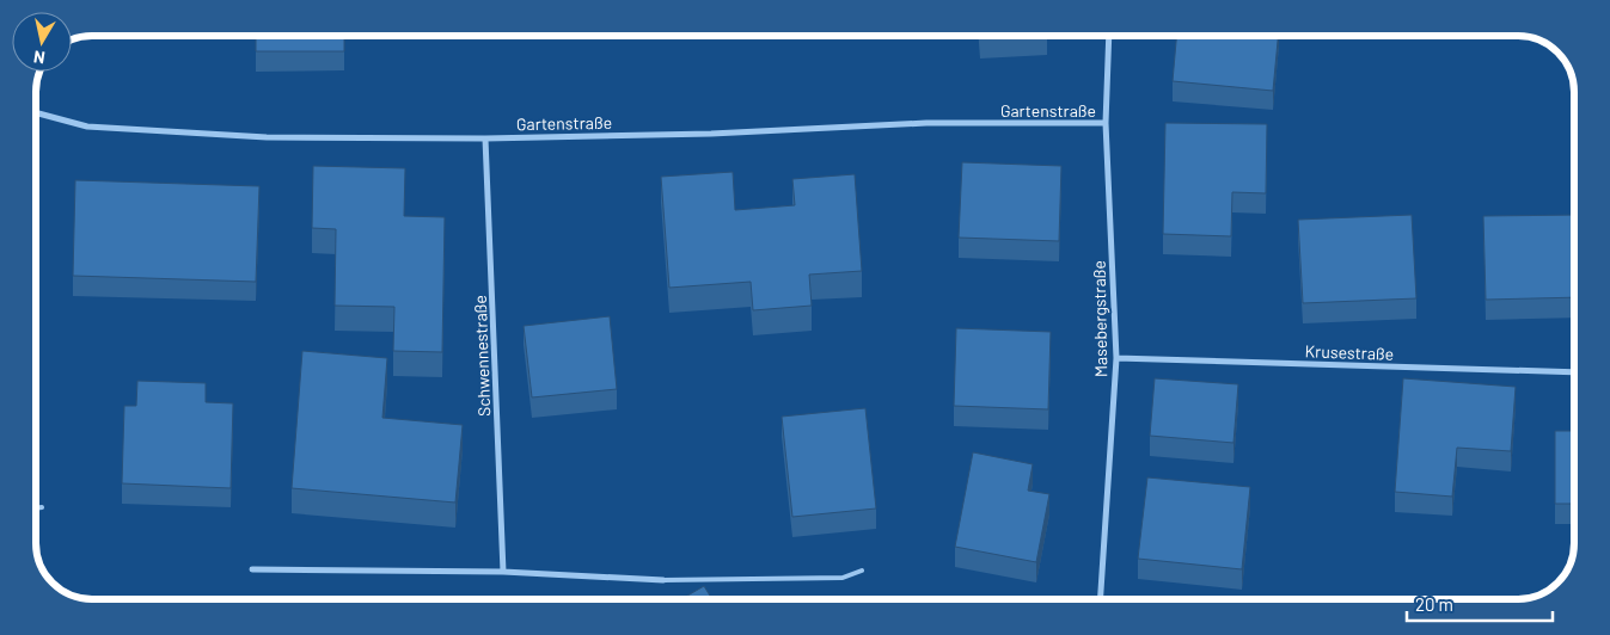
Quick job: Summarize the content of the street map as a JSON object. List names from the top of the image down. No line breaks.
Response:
{"streets":{"street":["Gartenstraße","Masebergstraße","Krusestraße","Schwennestraße"]},"crossings":[["Gartenstraße","Masebergstraße"],["Gartenstraße","Schwennestraße"],["Masebergstraße","Krusestraße"]],"scale_bar":"20 m","north":"bottom"}
